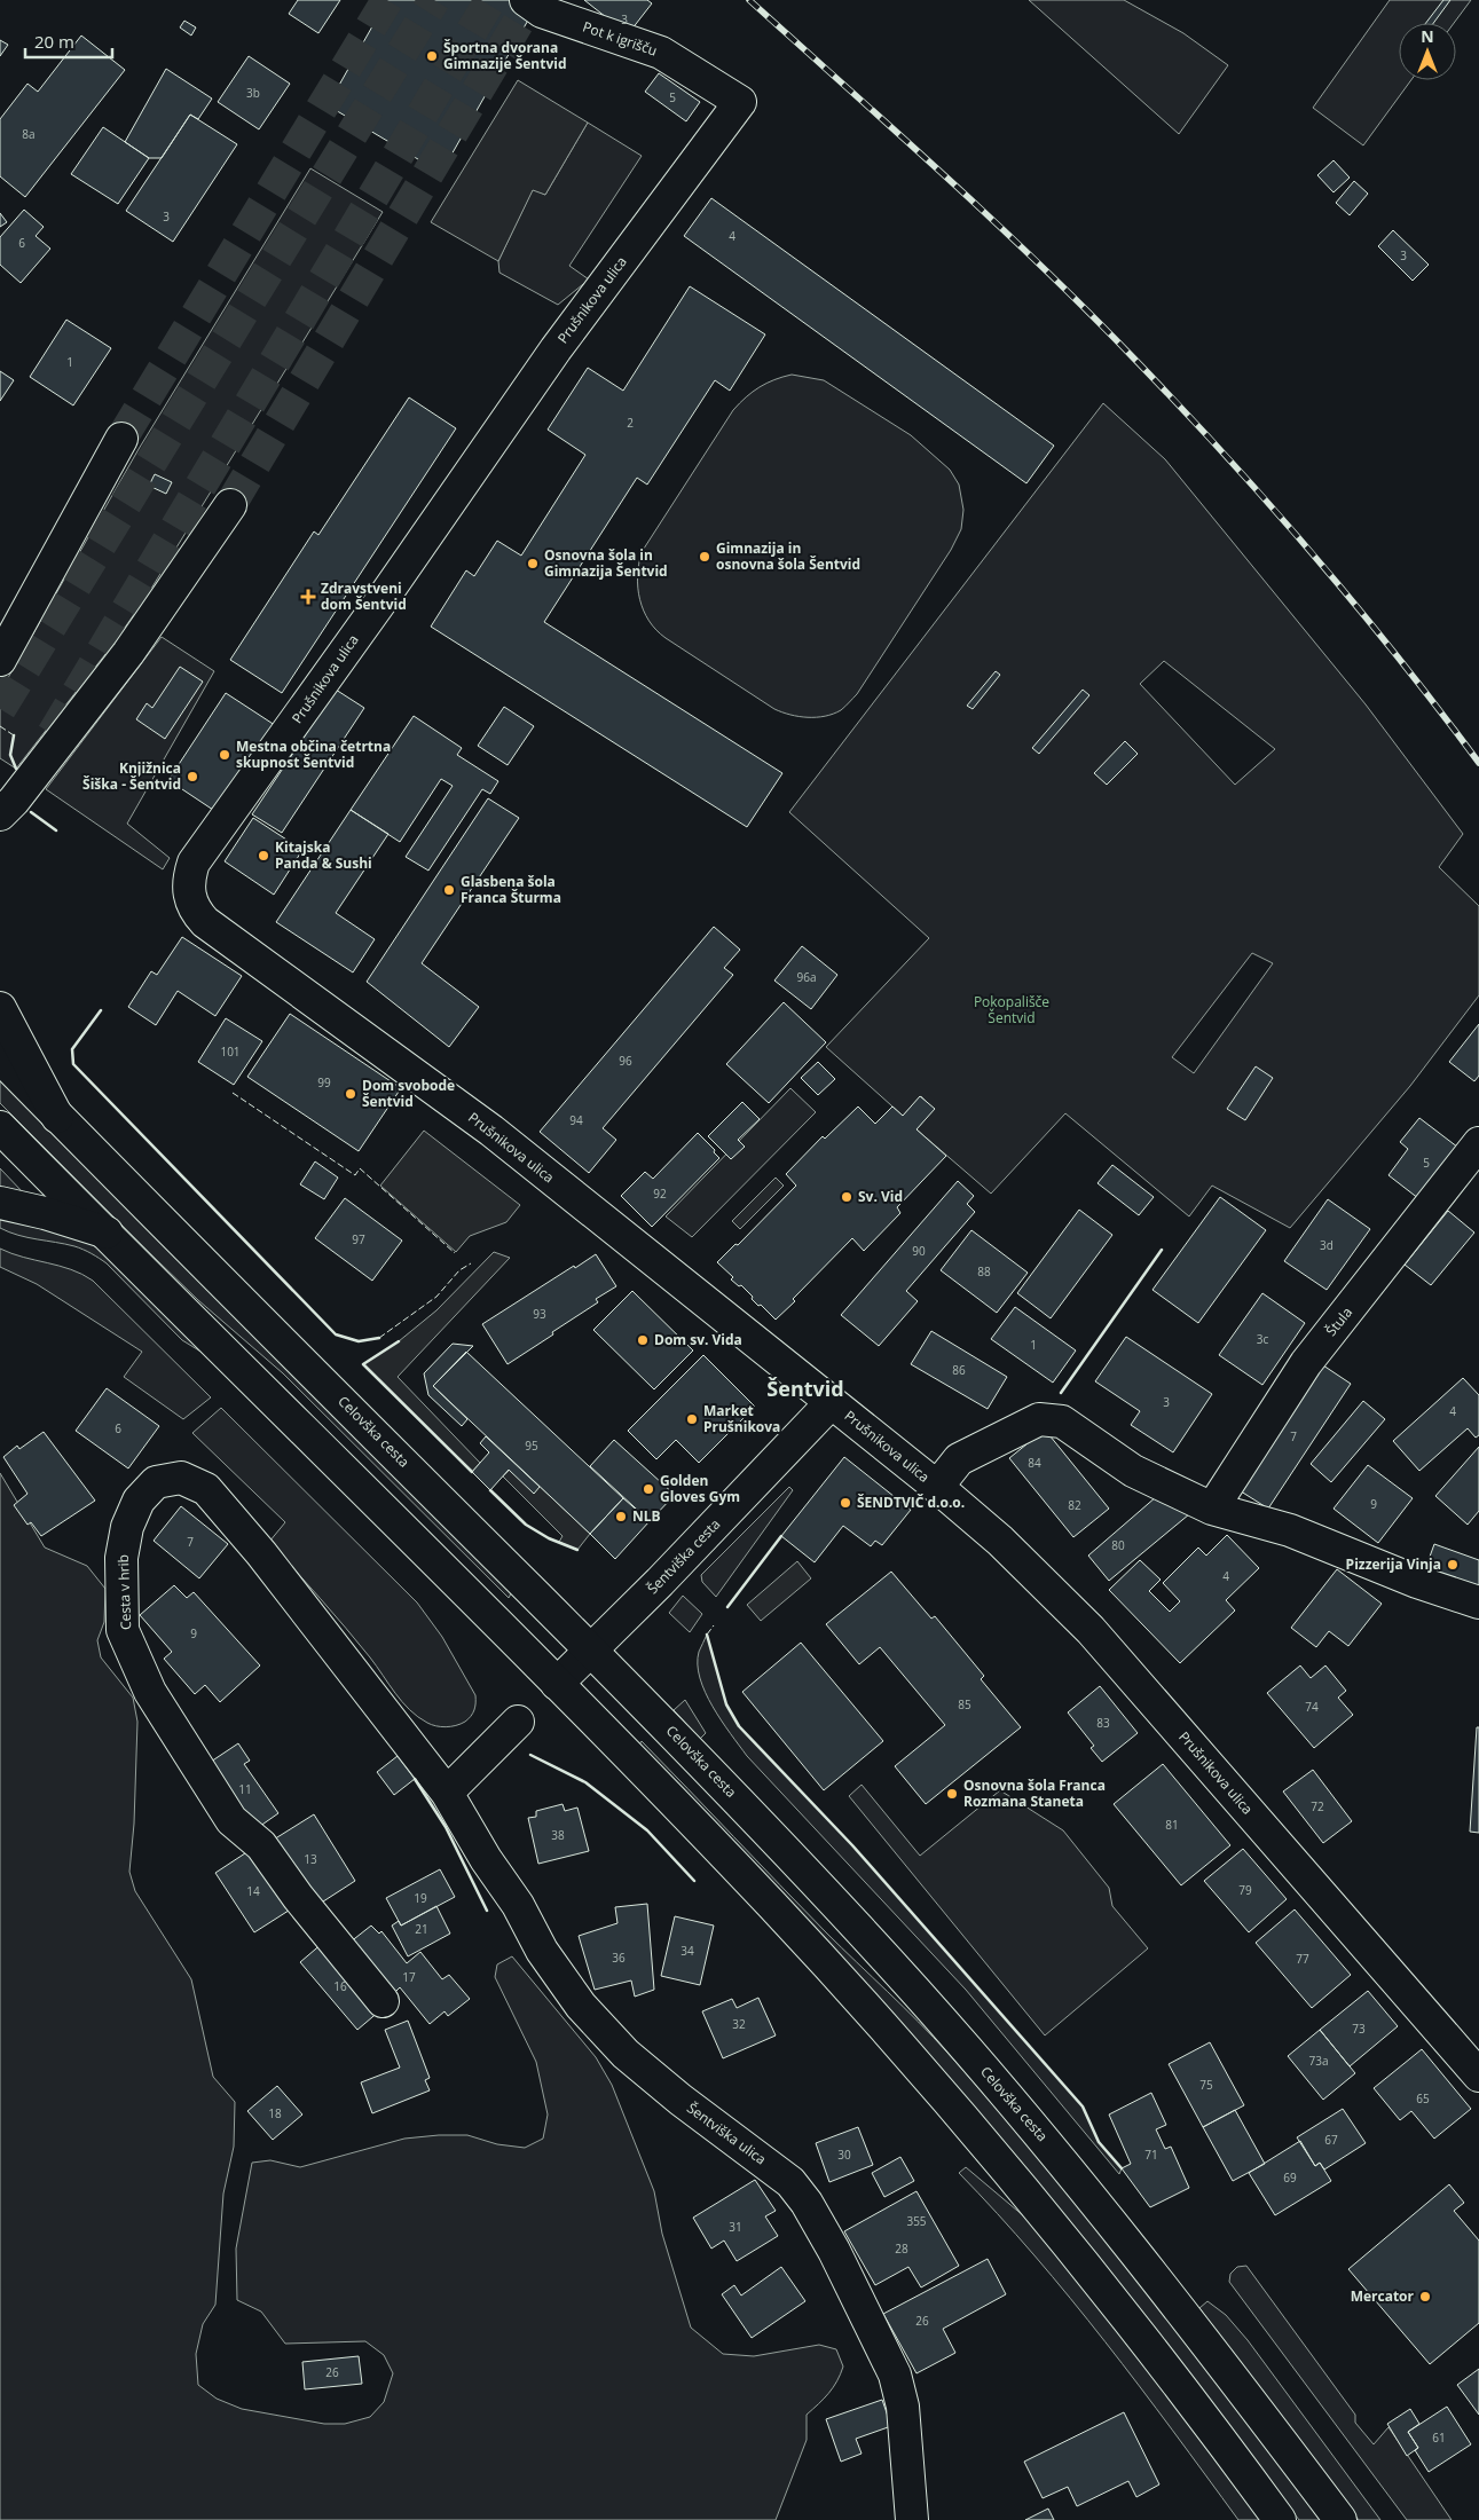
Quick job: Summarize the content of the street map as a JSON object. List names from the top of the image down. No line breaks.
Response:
{"streets":{"main road":["Pot k igrišču","Prušnikova ulica","Štula","Celovška cesta","Šentviška cesta","Cesta v hrib","Šentviška ulica"]},"crossings":[["Pot k igrišču","Prušnikova ulica"],["Prušnikova ulica","Šentviška cesta"],["Celovška cesta","Šentviška cesta"],["Cesta v hrib","Šentviška ulica"]],"districts":["Šentvid"],"parks":["Pokopališče Šentvid"],"places":{"other":["Športna dvorana Gimnazije Šentvid","Gimnazija in osnovna šola Šentvid","Osnovna šola in Gimnazija Šentvid","Mestna občina četrtna skupnost Šentvid","Knjižnica Šiška - Šentvid","Kitajska Panda & Sushi","Glasbena šola Franca Šturma","Dom svobode Šentvid","Sv. Vid","Dom sv. Vida","Market Prušnikova","Golden Gloves Gym","ŠENDTVIČ d.o.o.","NLB","Pizzerija Vinja","Osnovna šola Franca Rozmana Staneta","Mercator"],"health":["Zdravstveni dom Šentvid"]},"house_numbers":["3","3b","5","8a","3","4","6","3","1","2","96a","101","96","99","94","5","92","97","3d","90","88","93","3c","1","86","3","4","6","7","95","84","9","82","7","80","4","9","85","74","83","11","72","81","38","13","79","14","19","21","34","36","77","17","16","32","73","73a","75","65","18","67","30","71","69","355","31","28","26","26","61"],"scale_bar":"20 m","north":"top"}
